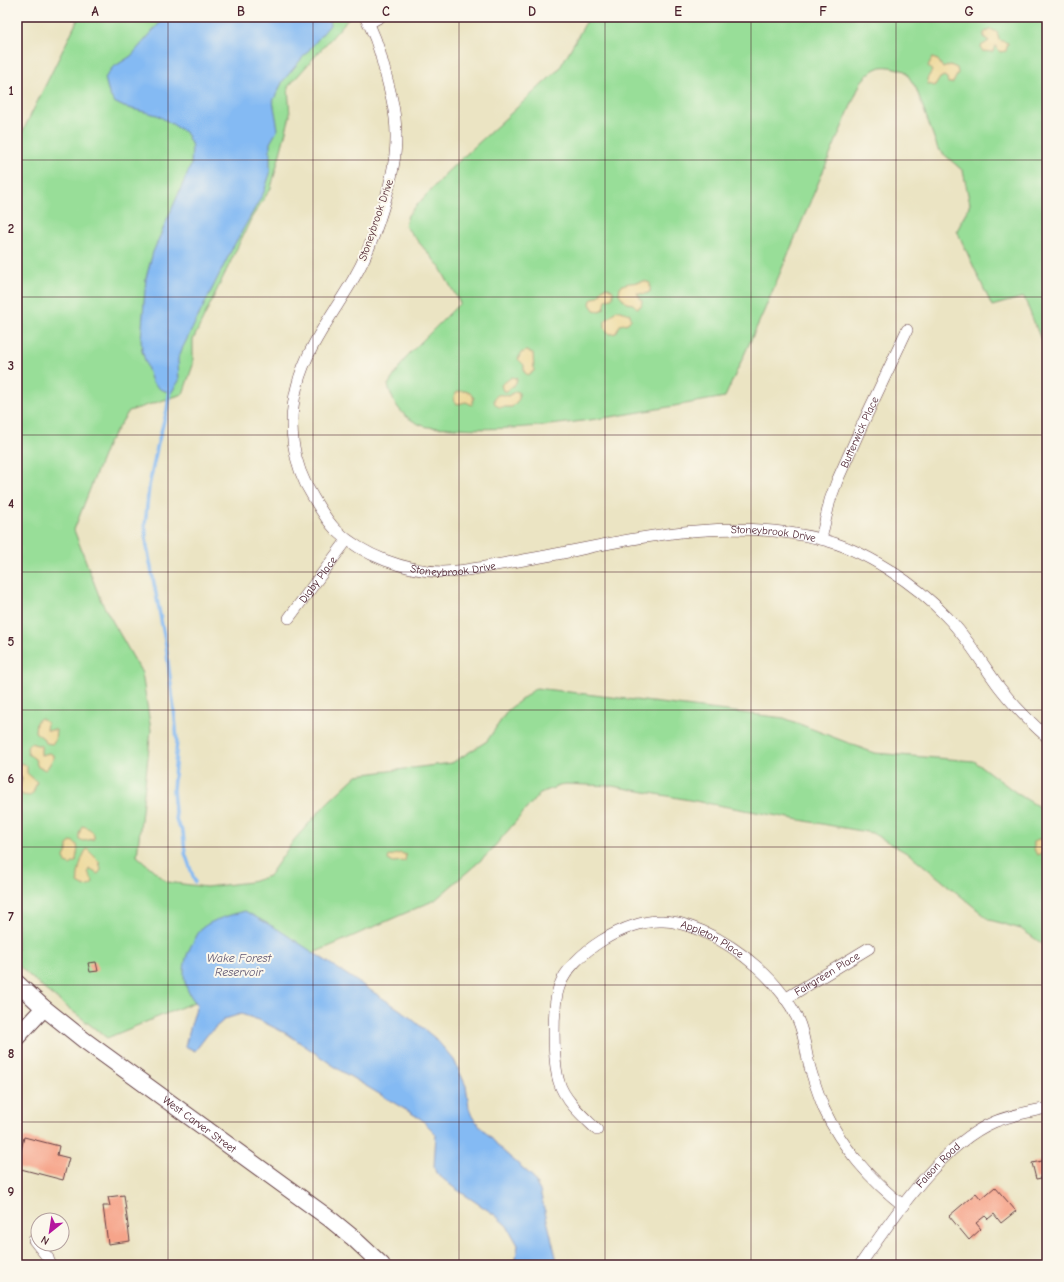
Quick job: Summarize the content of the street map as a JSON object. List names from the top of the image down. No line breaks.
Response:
{"streets":{"street":["Stoneybrook Drive","Butterwick Place","Digby Place","Appleton Place","Fairgreen Place","West Carver Street","Faison Road"]},"crossings":[["Stoneybrook Drive","Butterwick Place"],["Stoneybrook Drive","Digby Place"],["Appleton Place","Fairgreen Place"],["Appleton Place","Faison Road"]],"water":["Wake Forest Reservoir"],"north":"bottom left","grid":{"columns":["A","B","C","D","E","F","G"],"rows":["1","2","3","4","5","6","7","8","9"]}}
